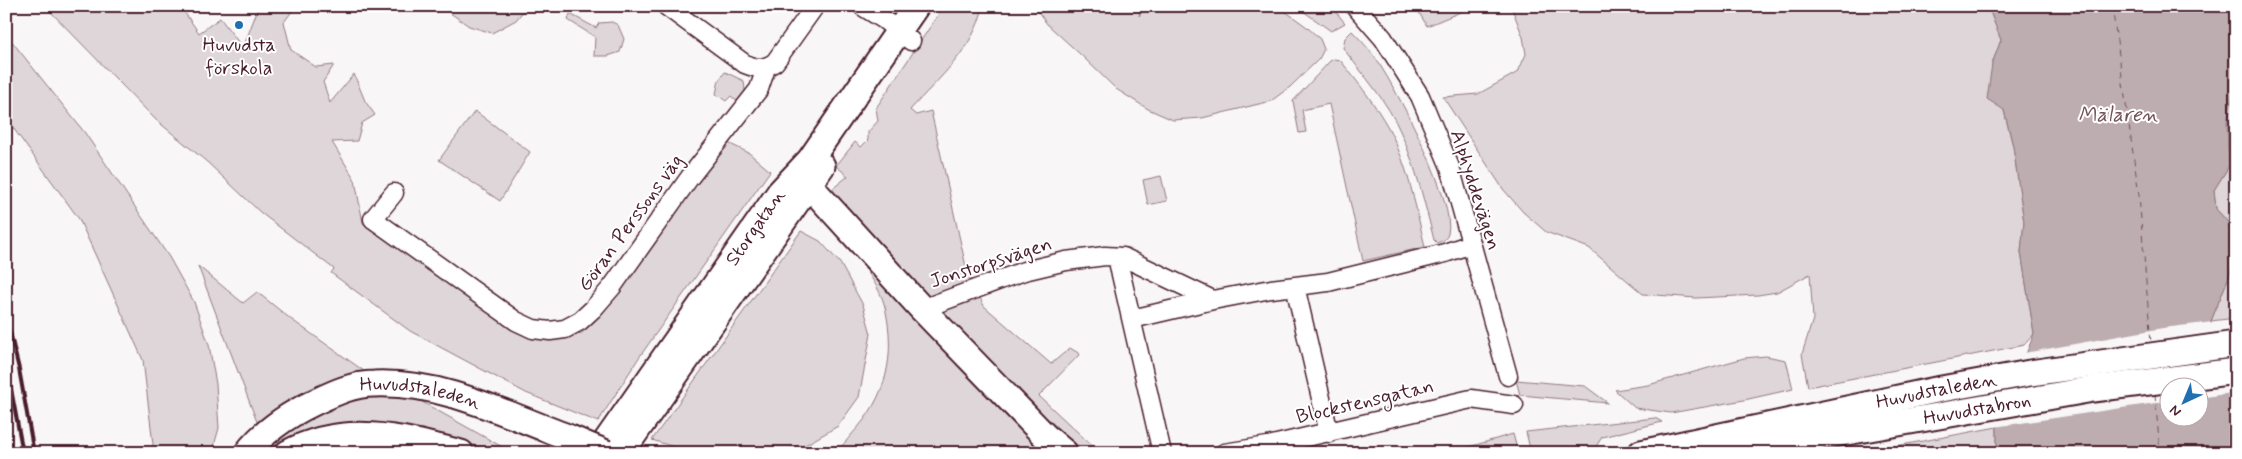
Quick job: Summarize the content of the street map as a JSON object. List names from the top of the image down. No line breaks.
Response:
{"streets":{"main road":["Storgatan","Huvudstaleden","Huvudstabron"],"street":["Alphyddevägen","Göran Perssons väg","Jonstorpsvägen","Blockstensgatan"]},"crossings":[["Huvudstaleden","Huvudstabron"]],"water":["Mälaren"],"places":["Huvudsta förskola"],"north":"bottom left"}
